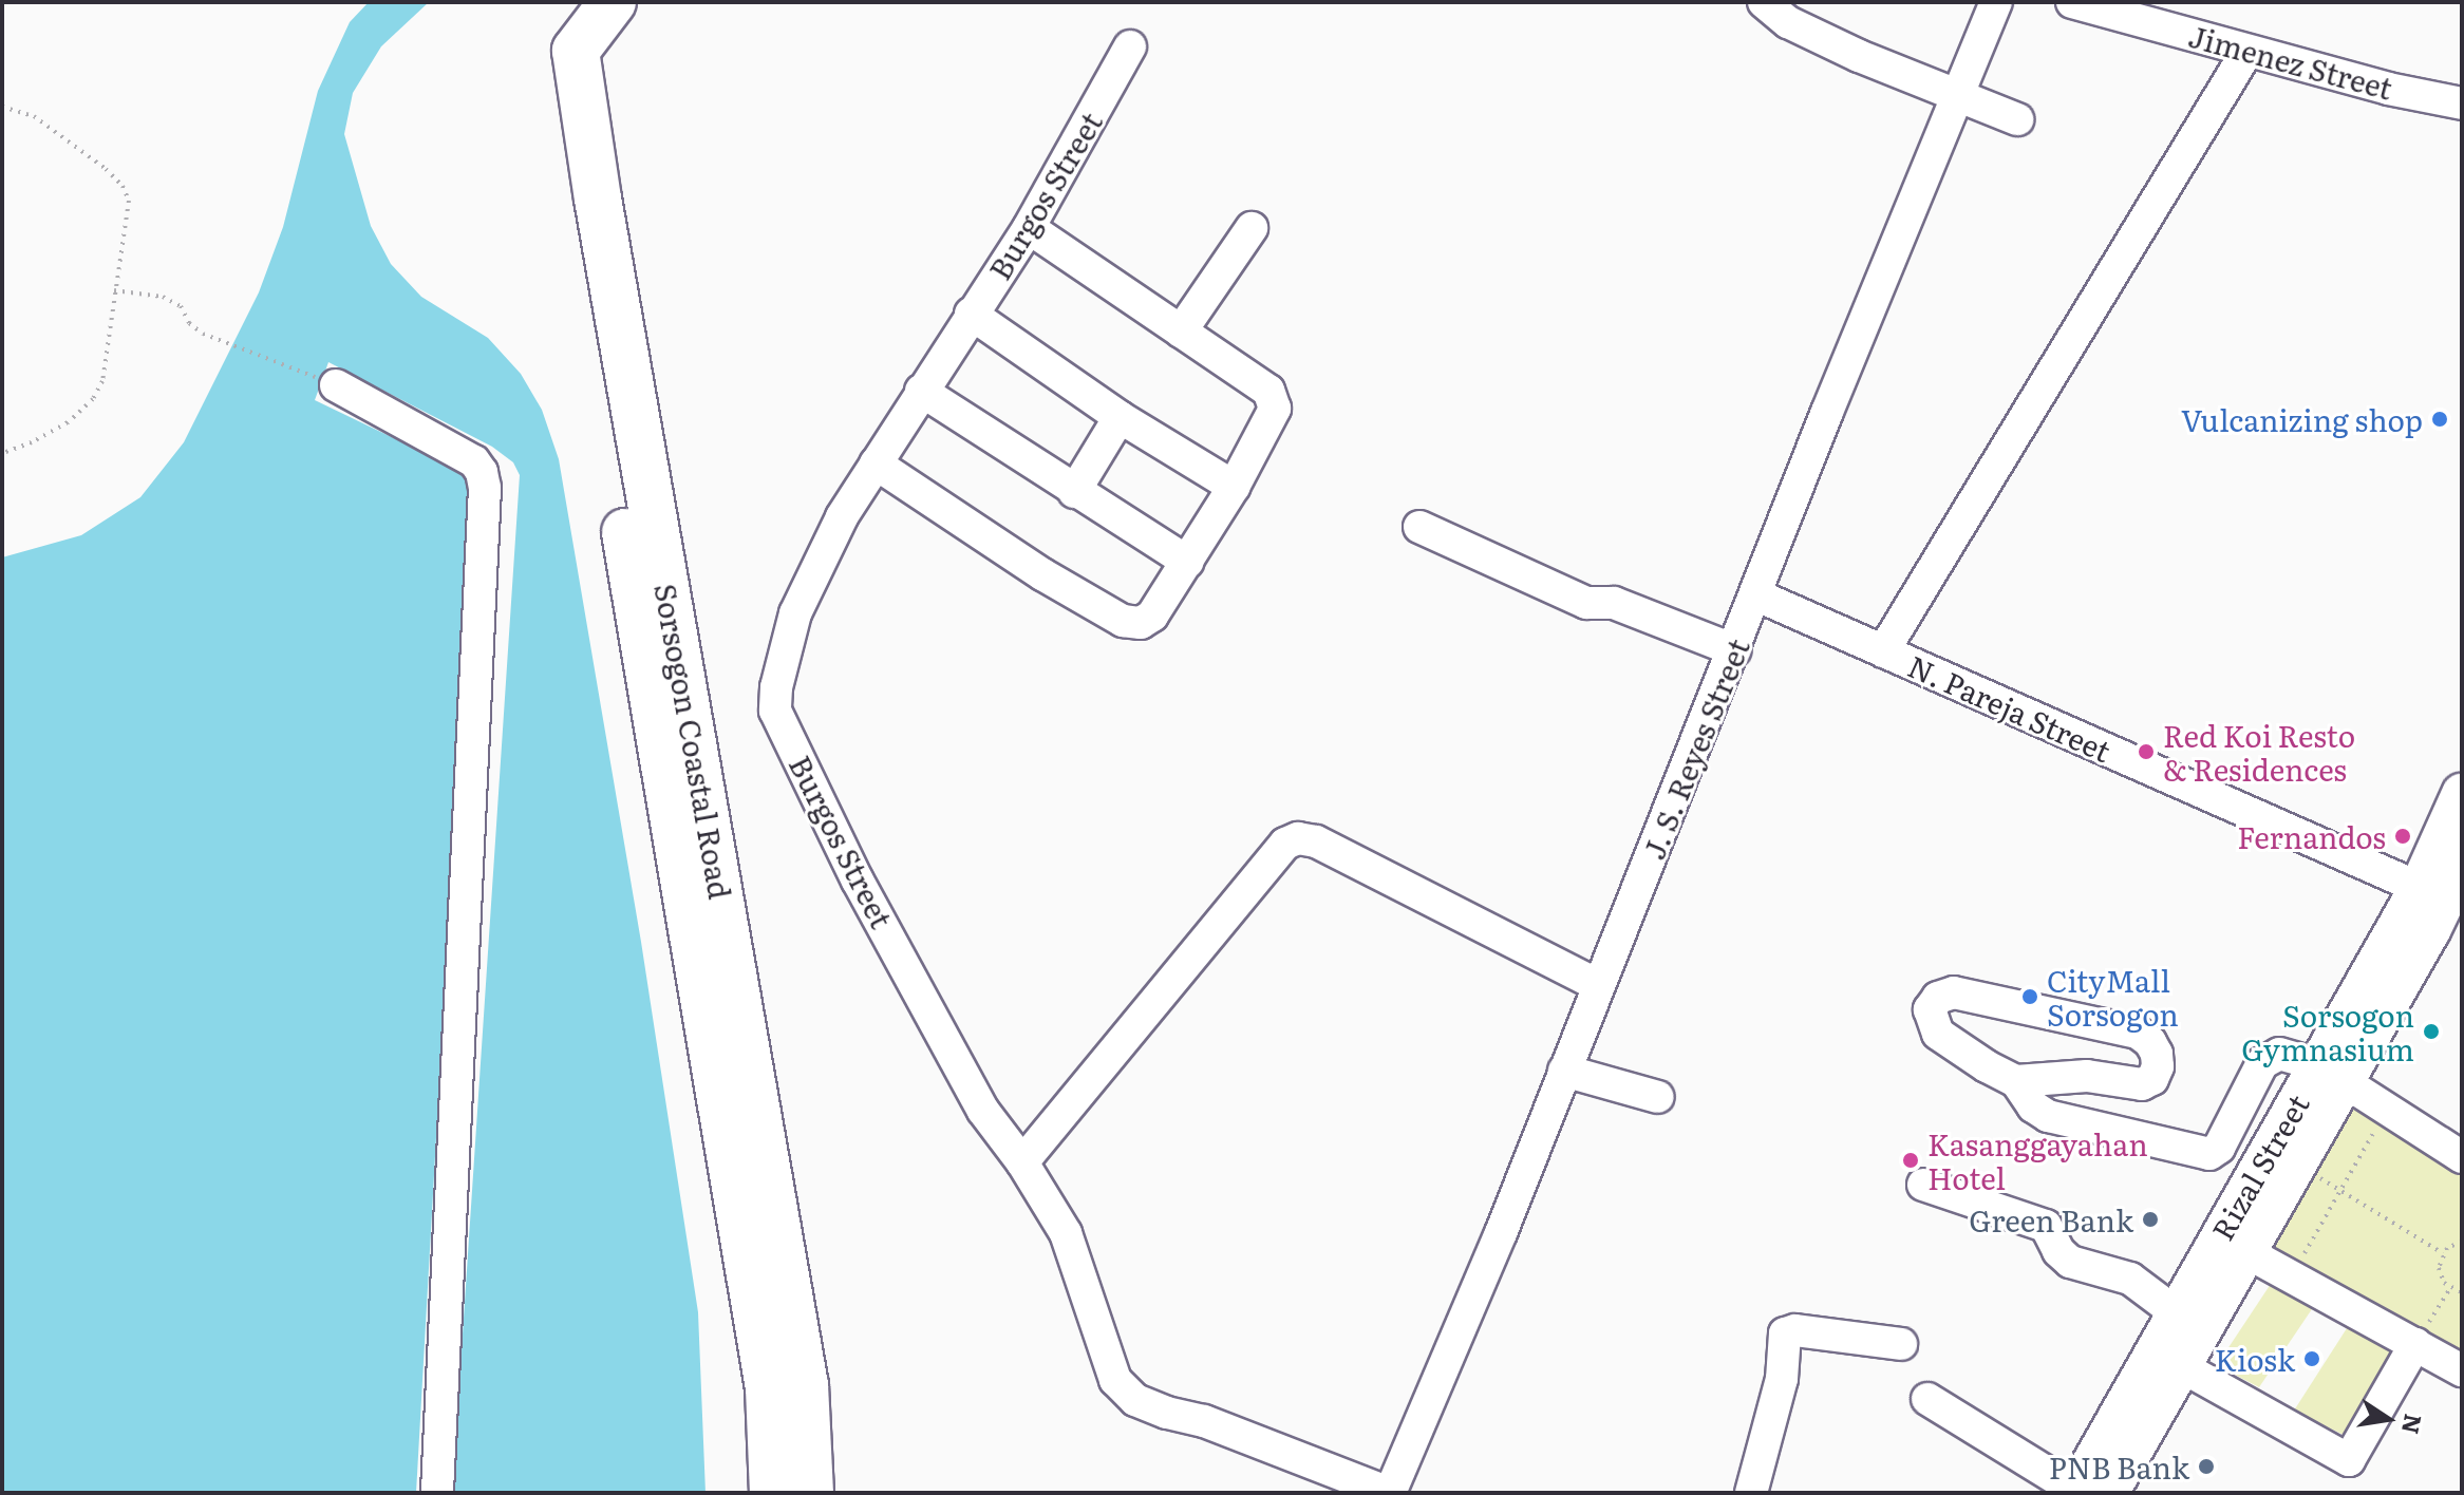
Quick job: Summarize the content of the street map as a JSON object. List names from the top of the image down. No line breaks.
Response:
{"streets":{"highway":["Sorsogon Coastal Road"],"main road":["Rizal Street"],"street":["Jimenez Street","Burgos Street","N. Pareja Street","J. S. Reyes Street"]},"crossings":[["Burgos Street","J. S. Reyes Street"],["N. Pareja Street","J. S. Reyes Street"],["N. Pareja Street","Rizal Street"]],"places":["Vulcanizing shop","Red Koi Resto & Residences","Fernandos","CityMall Sorsogon","Sorsogon Gymnasium","Kasanggayahan Hotel","Green Bank","Kiosk","PNB Bank"],"north":"right"}
